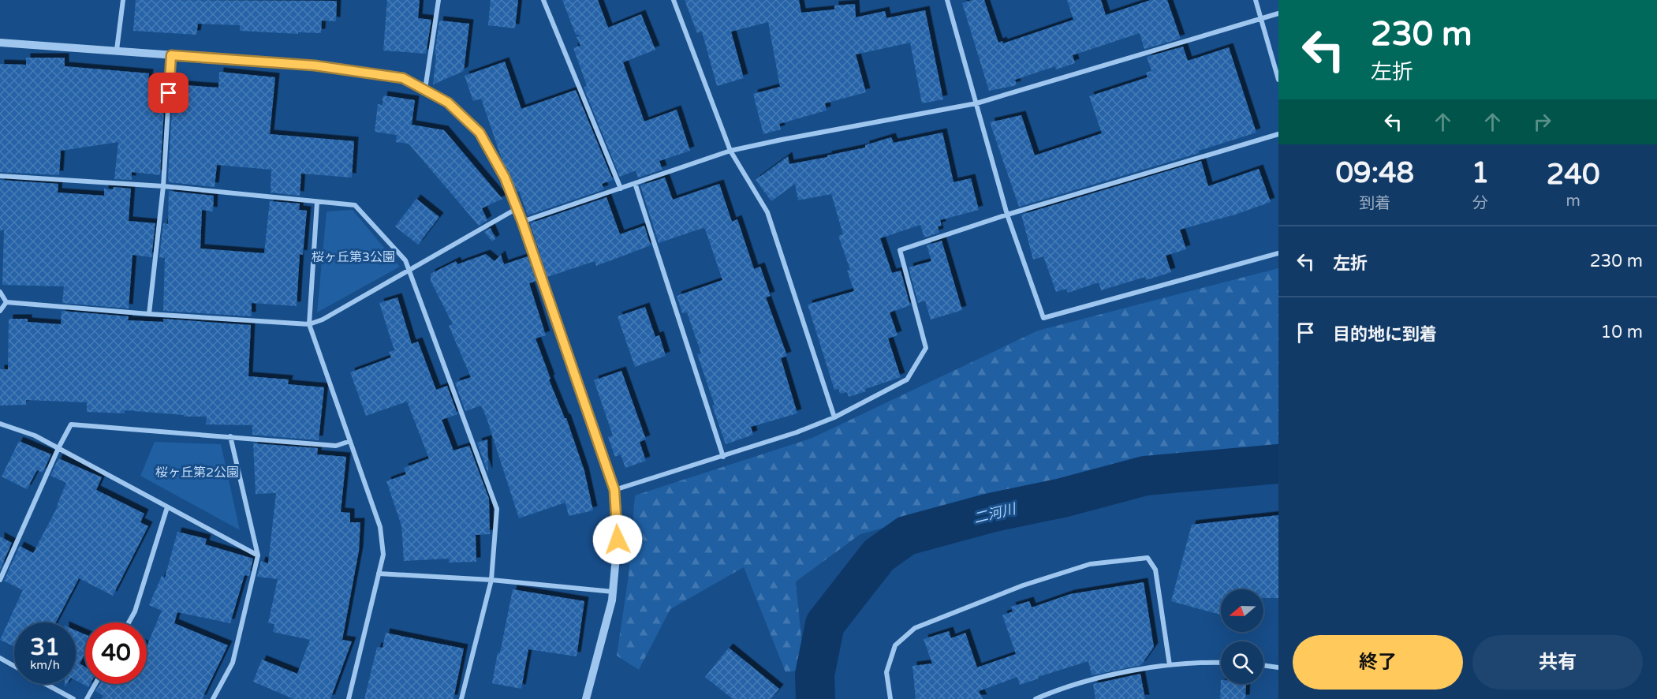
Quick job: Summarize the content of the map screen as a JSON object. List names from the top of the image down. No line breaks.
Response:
{"water":["二河川"],"parks":["桜ヶ丘第3公園","桜ヶ丘第2公園"],"north":"left","page":{"turn":["230 m","左折"],"eta":["09:48","到着","1","分","240","m"],"list":[{"name":"左折","value":"230 m"},{"name":"目的地に到着","value":"10 m"}],"speed":"31 km/h","limit":"40","buttons":["終了","共有"]}}
